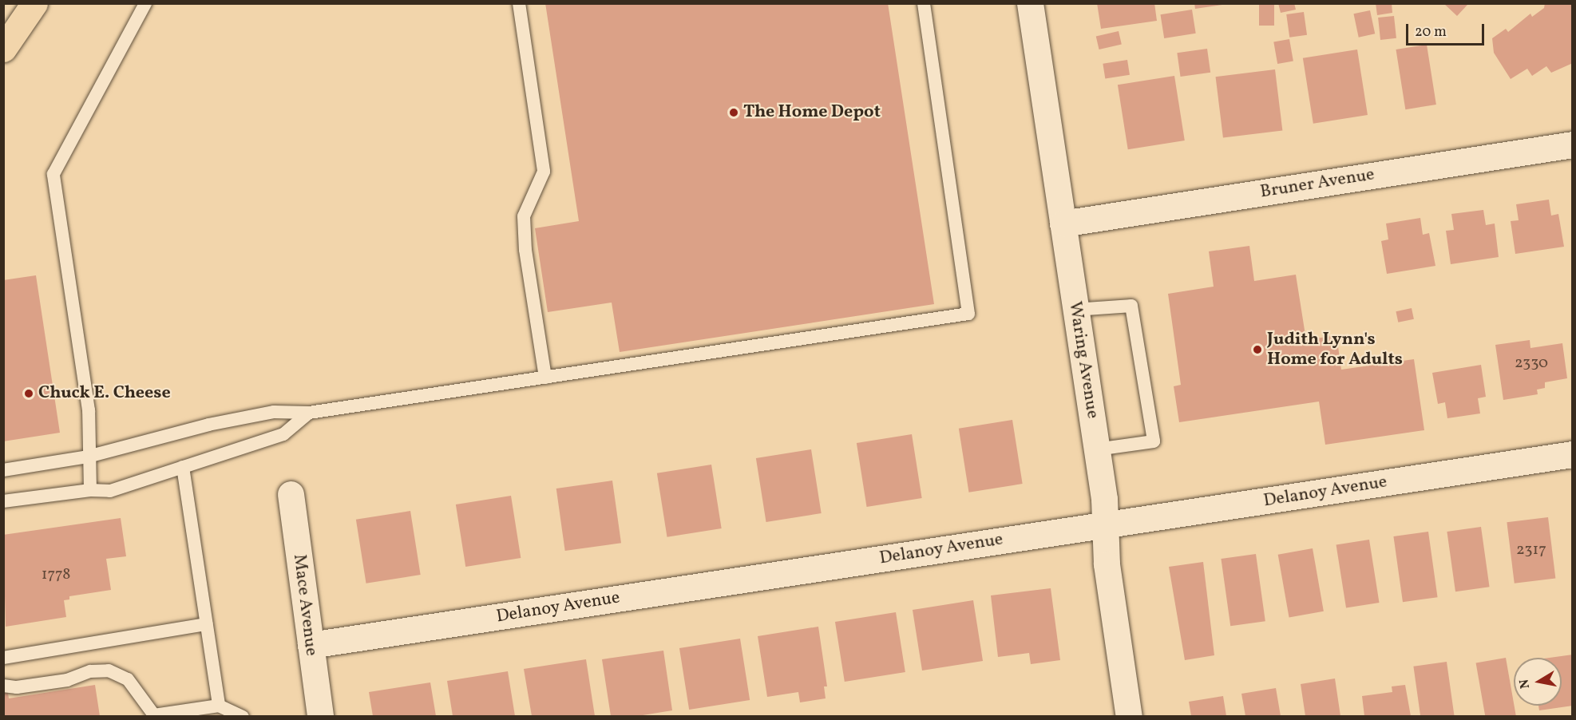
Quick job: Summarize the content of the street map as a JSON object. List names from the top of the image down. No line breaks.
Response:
{"streets":{"street":["Bruner Avenue","Waring Avenue","Delanoy Avenue","Mace Avenue"]},"crossings":[["Bruner Avenue","Waring Avenue"],["Waring Avenue","Delanoy Avenue"],["Delanoy Avenue","Mace Avenue"]],"places":["The Home Depot","Judith Lynn's Home for Adults","Chuck E. Cheese"],"house_numbers":["2330","2317","1778"],"scale_bar":"20 m","north":"left"}
